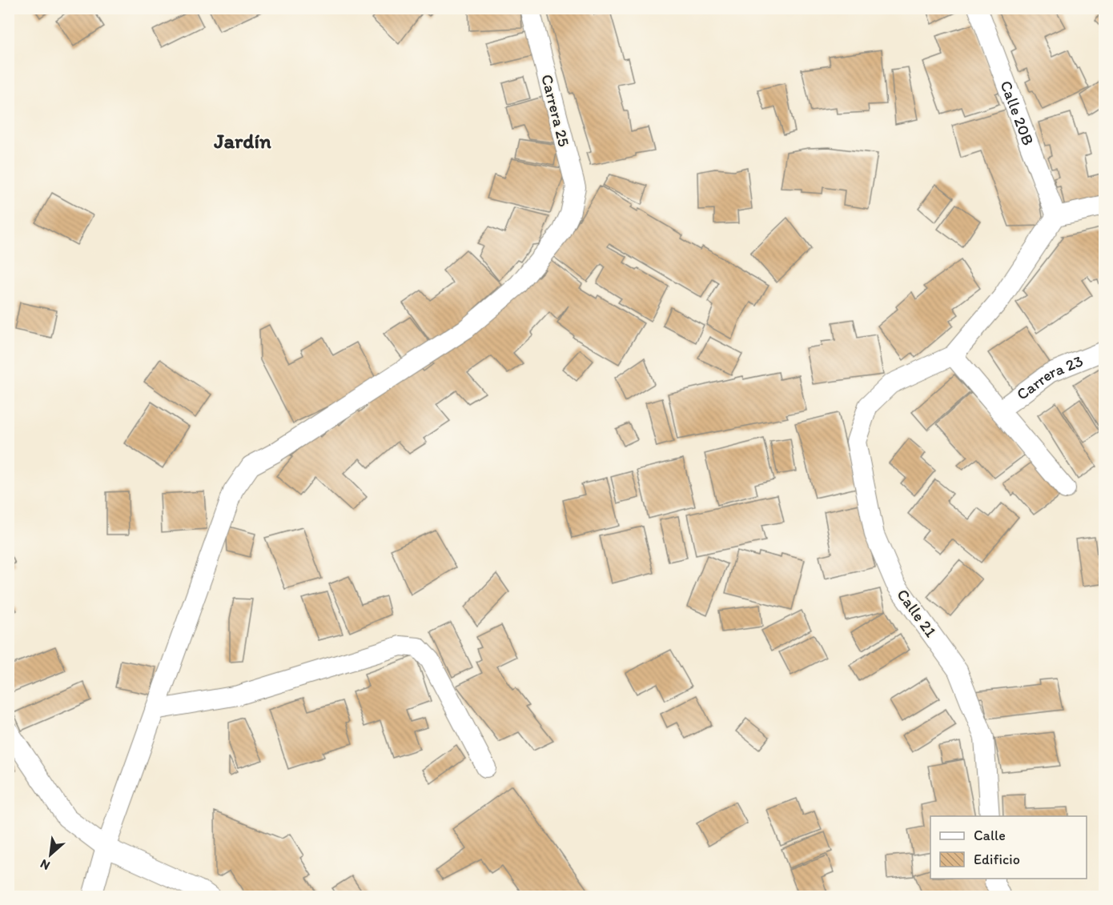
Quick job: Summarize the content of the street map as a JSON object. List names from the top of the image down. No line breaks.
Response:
{"streets":{"street":["Carrera 25","Calle 20B","Carrera 23","Calle 21"]},"districts":["Jardín"],"legend":["Calle","Edificio"],"north":"bottom left"}
